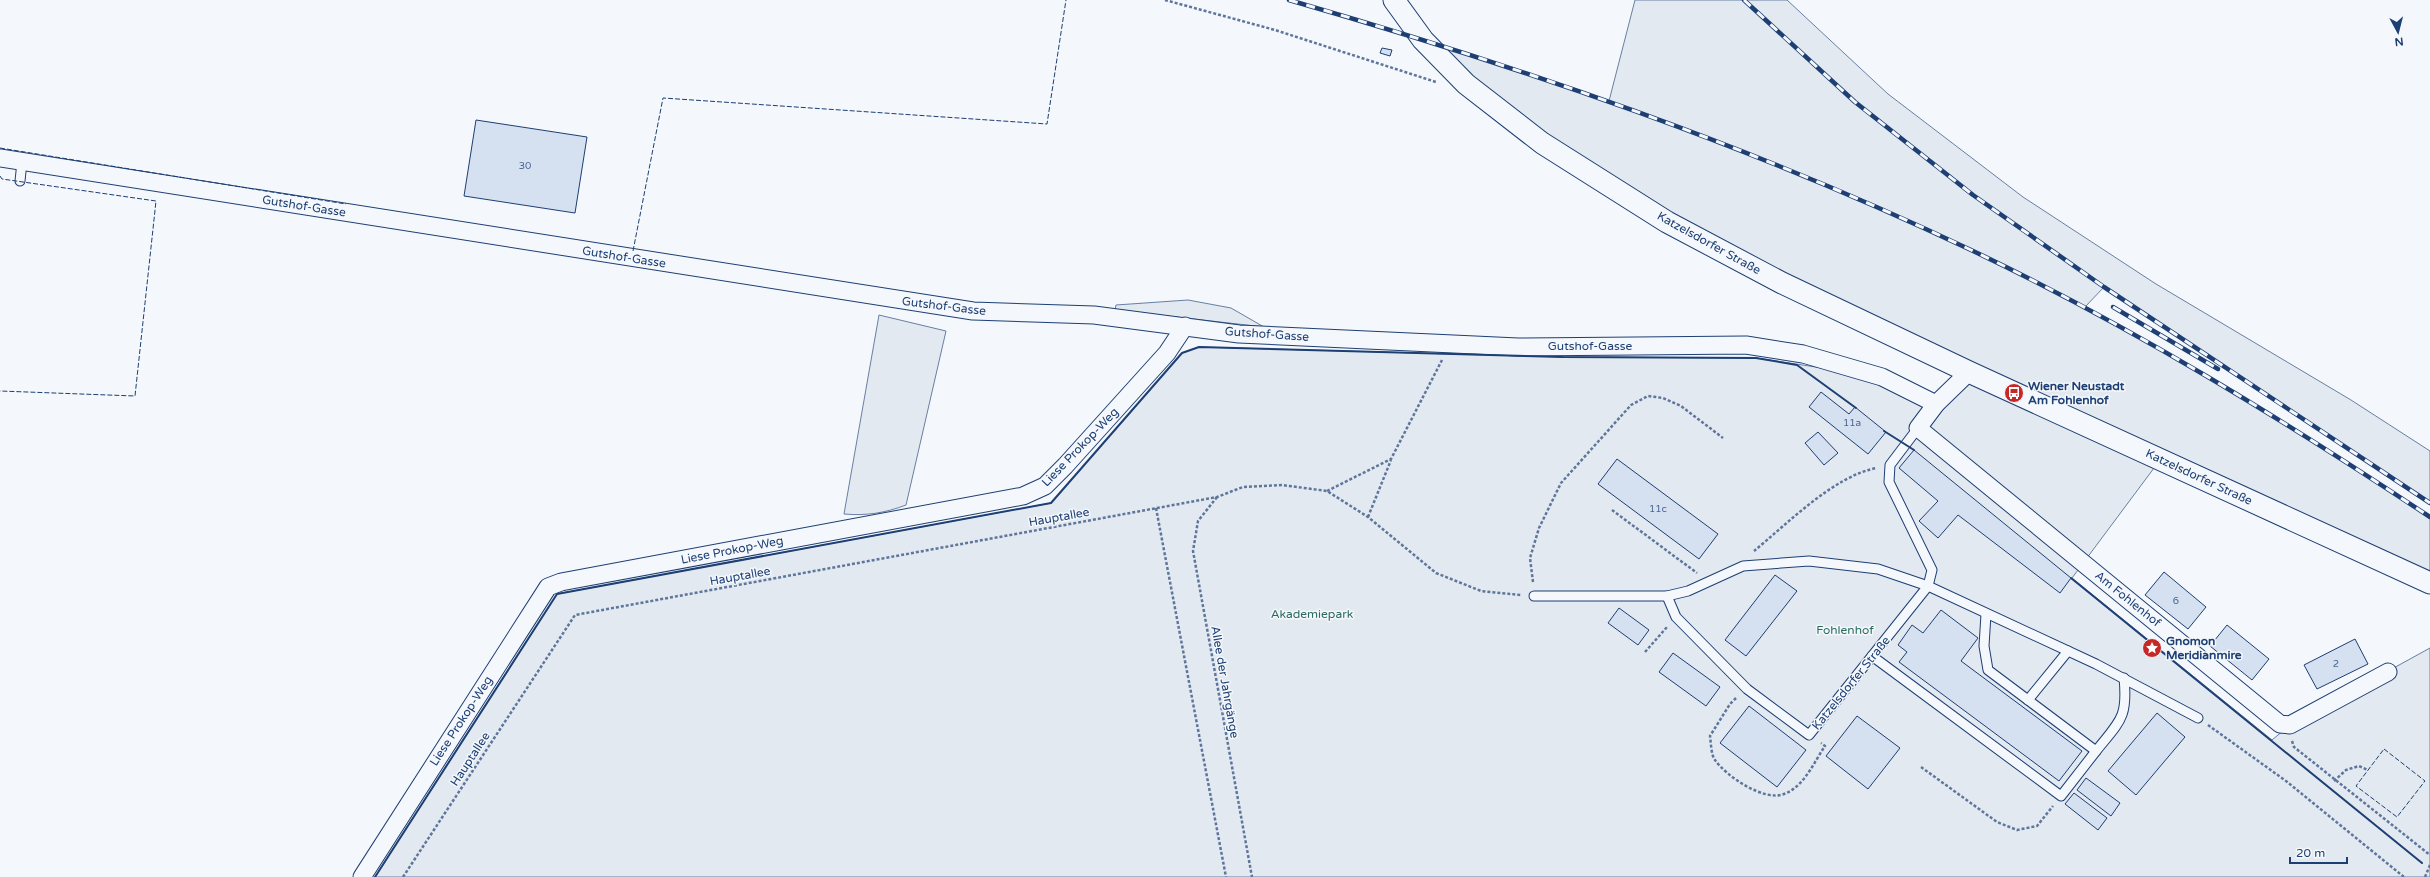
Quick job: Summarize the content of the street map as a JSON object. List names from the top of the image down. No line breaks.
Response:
{"streets":{"street":["Gutshof-Gasse","Katzelsdorfer Straße","Liese Prokop-Weg","Am Fohlenhof"],"path":["Hauptallee","Allee der Jahrgänge"]},"crossings":[["Gutshof-Gasse","Liese Prokop-Weg"],["Hauptallee","Allee der Jahrgänge"]],"parks":["Akademiepark","Fohlenhof"],"places":{"bus stop":["Wiener Neustadt Am Fohlenhof"],"place":["Gnomon Meridianmire"]},"house_numbers":["30","11a","11c","6","2"],"scale_bar":"20 m","north":"bottom"}
